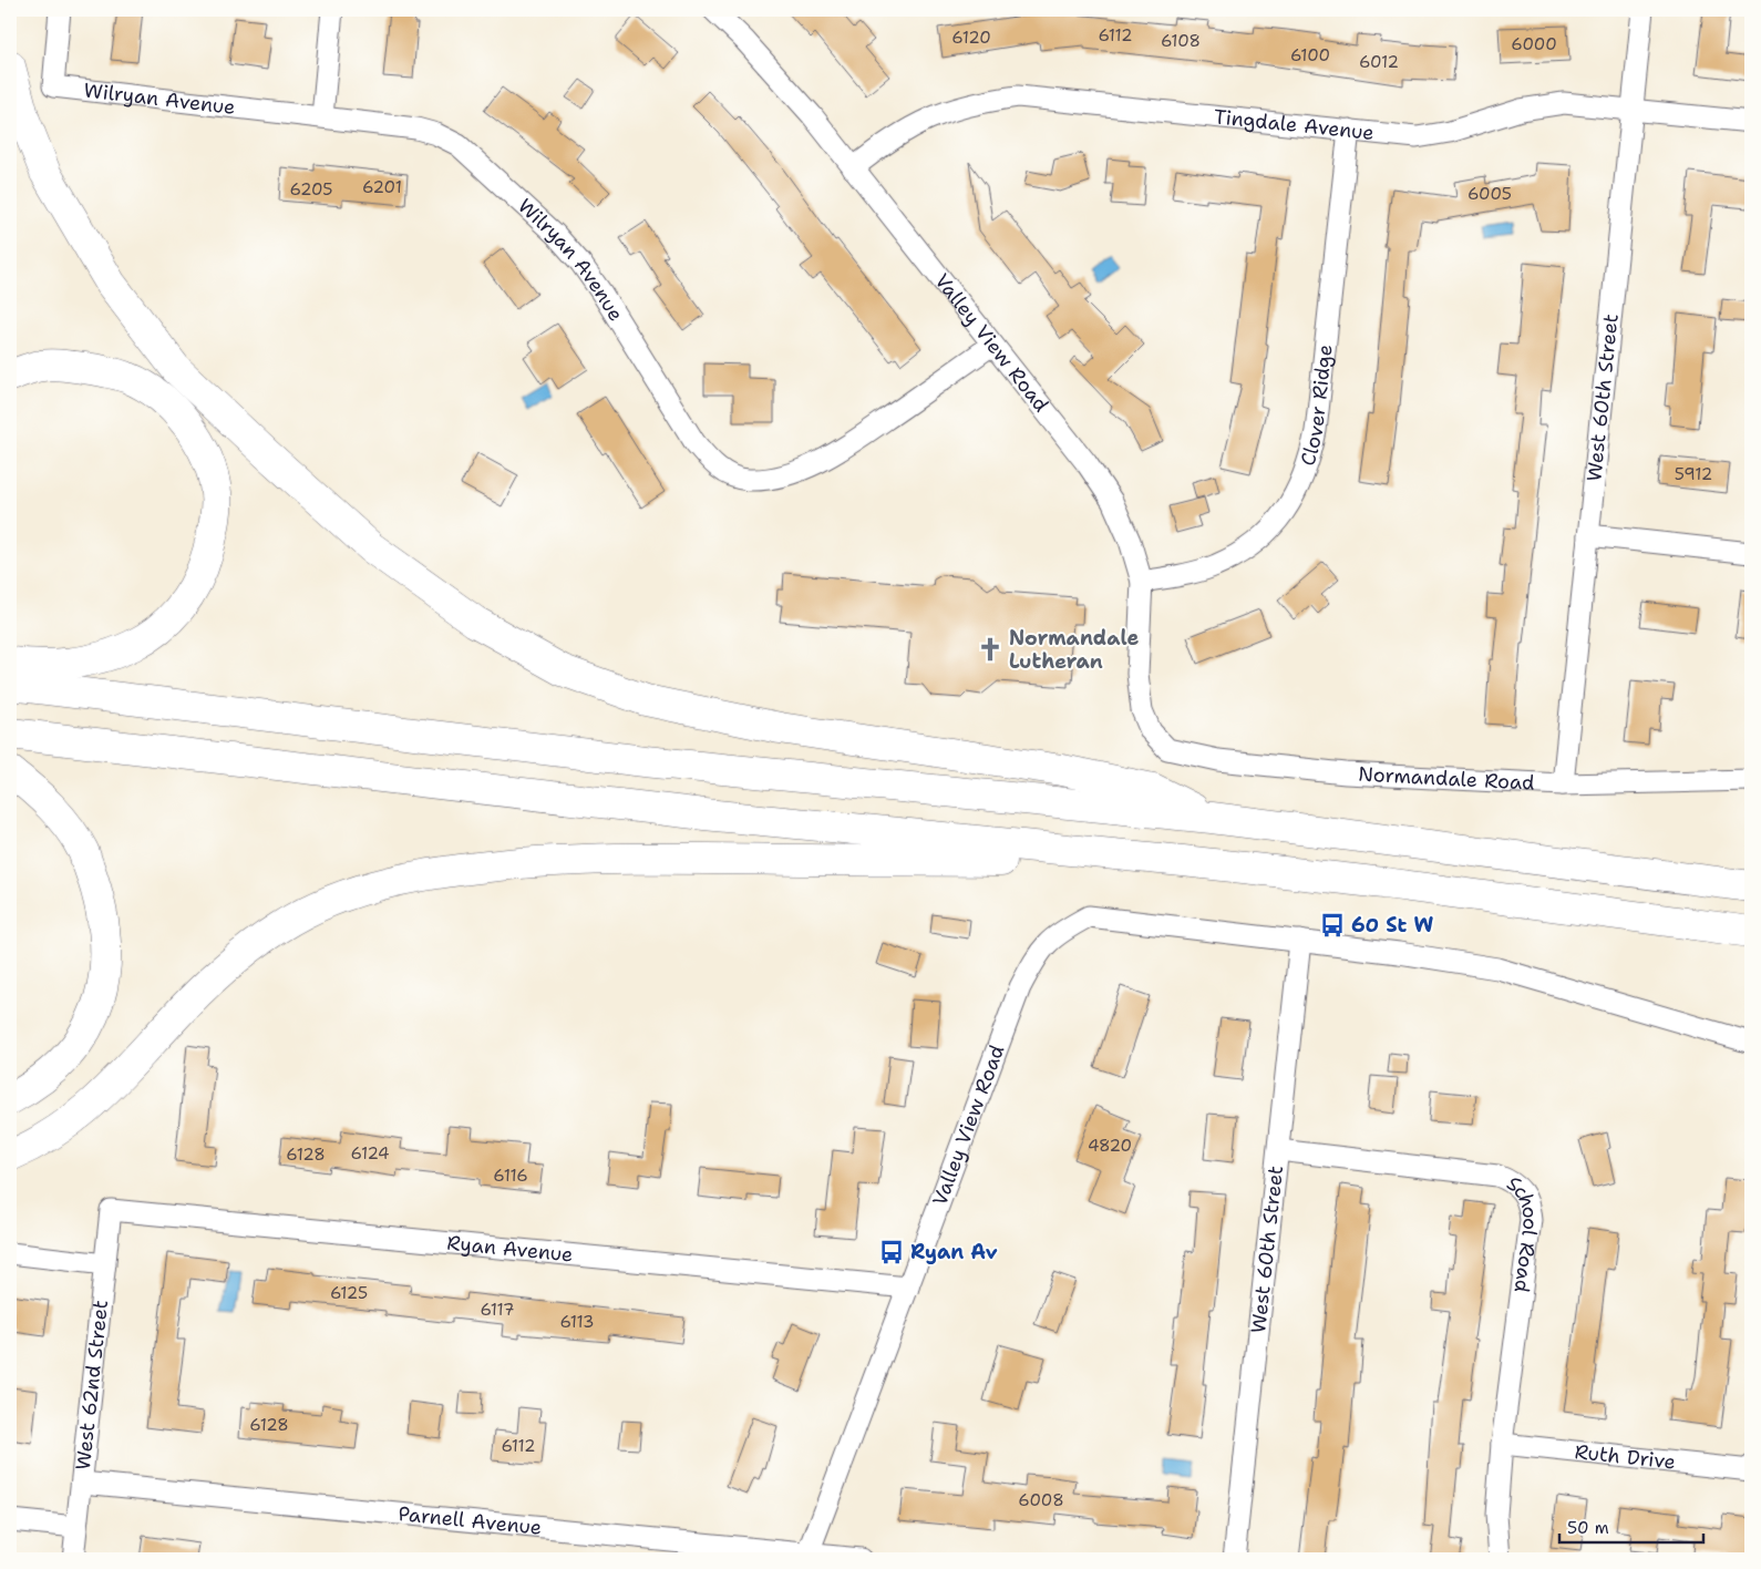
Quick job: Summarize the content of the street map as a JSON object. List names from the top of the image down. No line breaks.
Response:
{"streets":{"street":["Wilryan Avenue","Tingdale Avenue","Valley View Road","West 60th Street","Clover Ridge","Normandale Road","School Road","Ryan Avenue","West 62nd Street","Ruth Drive","Parnell Avenue"]},"crossings":[["Wilryan Avenue","Valley View Road"],["Tingdale Avenue","Valley View Road"],["Tingdale Avenue","West 60th Street"],["Tingdale Avenue","Clover Ridge"],["Valley View Road","West 60th Street"],["Valley View Road","Clover Ridge"],["Valley View Road","Normandale Road"],["Valley View Road","Ryan Avenue"],["Valley View Road","Parnell Avenue"],["West 60th Street","Normandale Road"],["West 60th Street","School Road"],["School Road","Ruth Drive"],["Ryan Avenue","West 62nd Street"],["West 62nd Street","Parnell Avenue"]],"places":{"church":["Normandale Lutheran"],"bus stop":["60 St W","Ryan Av"]},"house_numbers":["6112","6120","6108","6000","6100","6012","6201","6205","6005","5912","4820","6124","6128","6116","6125","6117","6113","6128","6112","6008"],"scale_bar":"50 m"}
